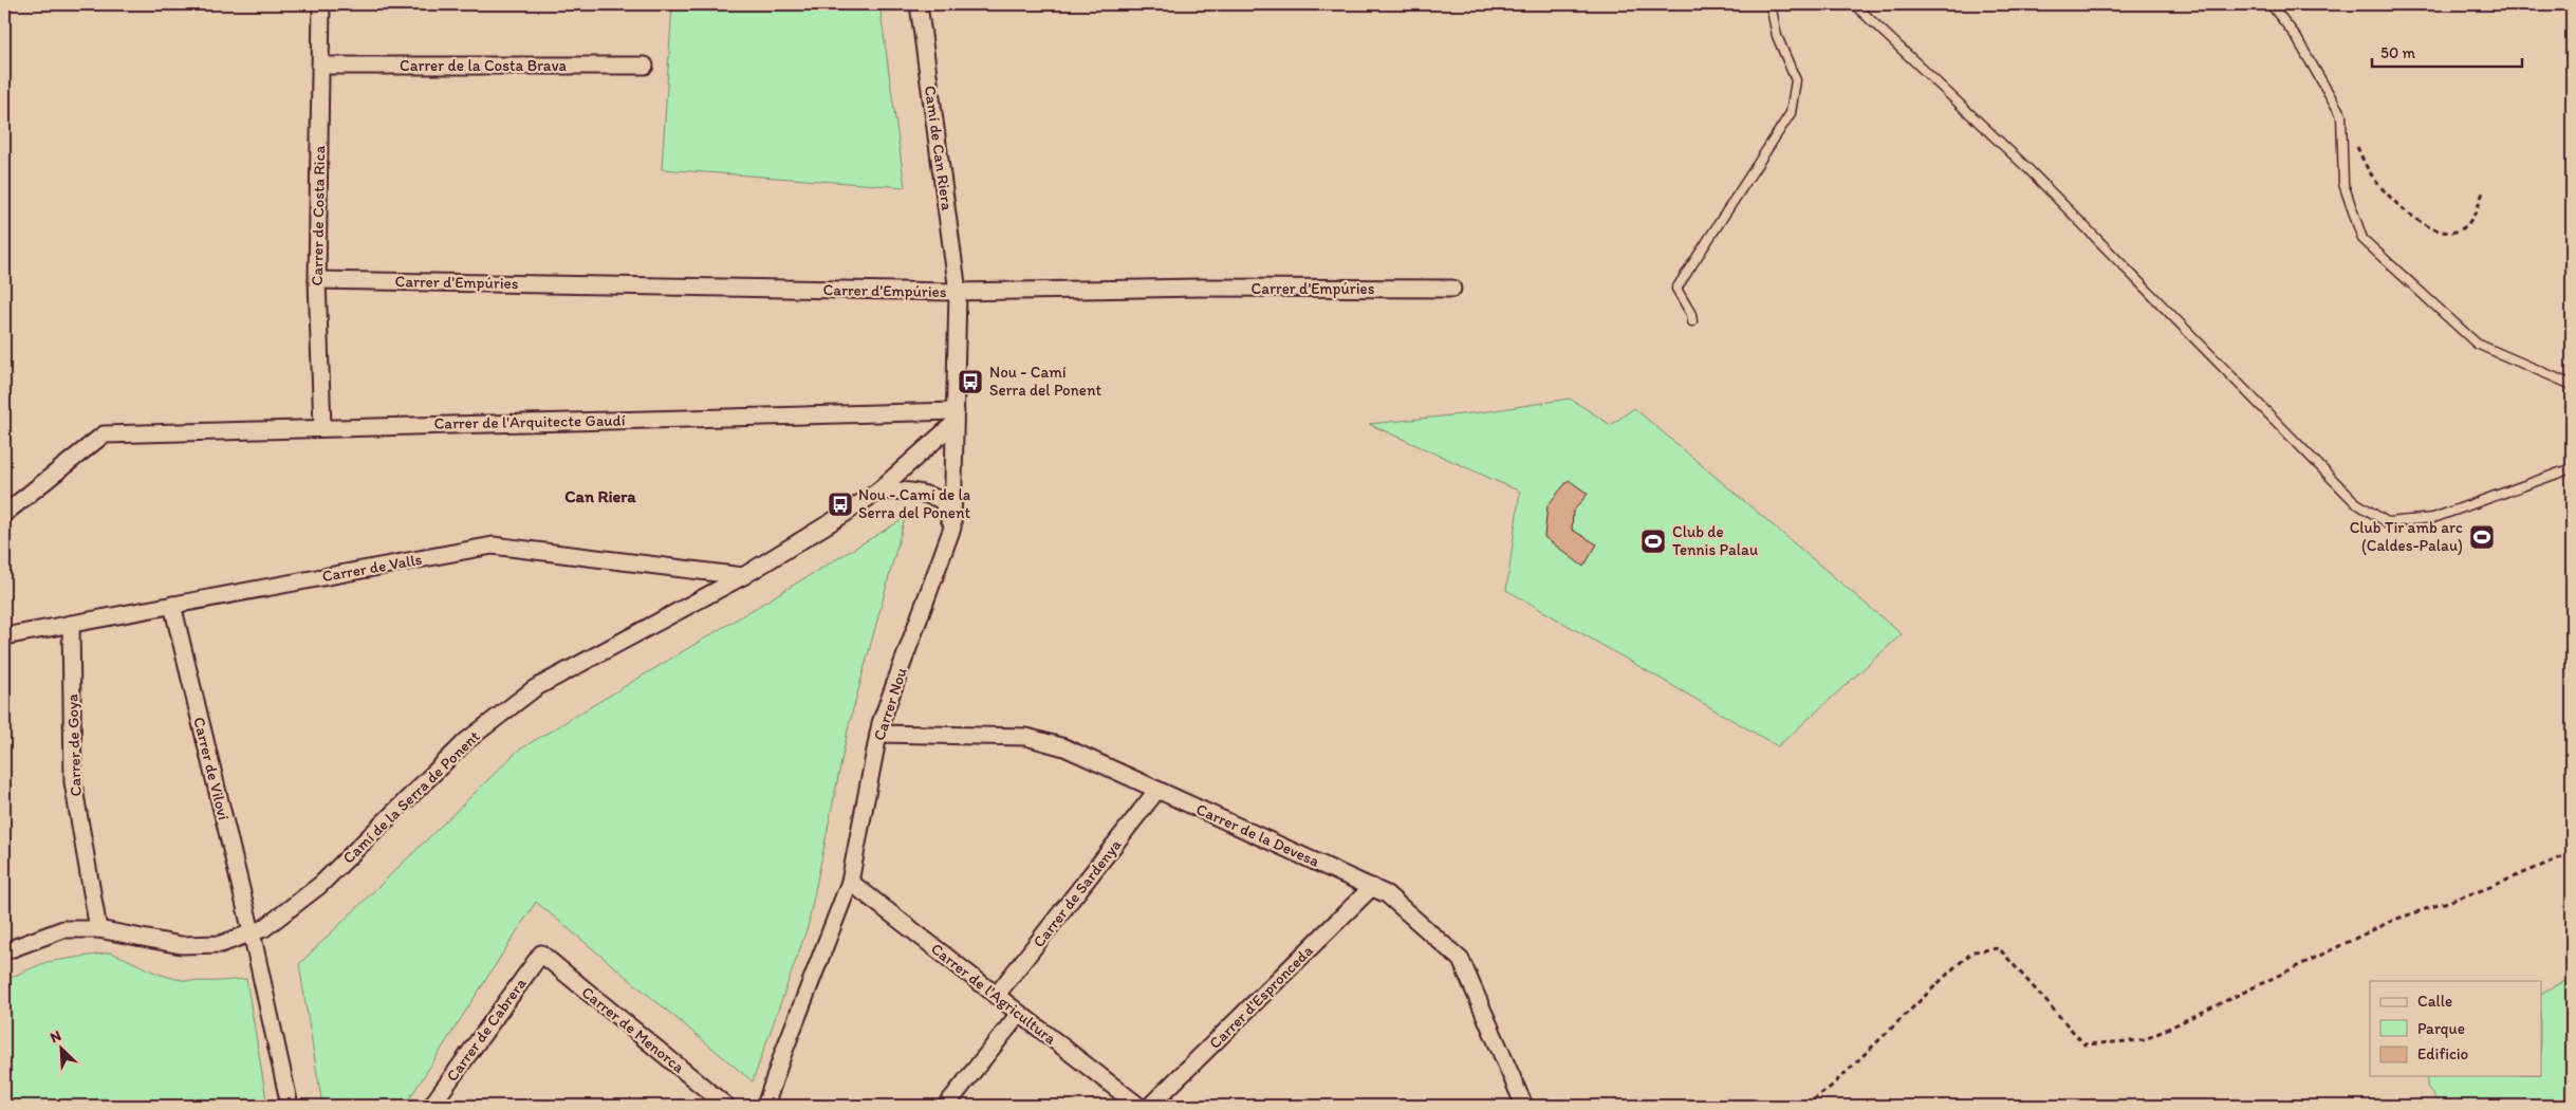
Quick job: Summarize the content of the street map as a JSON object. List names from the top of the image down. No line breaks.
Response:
{"streets":{"street":["Carrer de la Costa Brava","Camí de Can Riera","Carrer de Costa Rica","Carrer d'Empúries","Carrer de l'Arquitecte Gaudí","Carrer de Valls","Carrer Nou","Carrer de Goya","Carrer de Viloví","Camí de la Serra de Ponent","Carrer de la Devesa","Carrer de Sardenya","Carrer de l'Agricultura","Carrer d'Espronceda","Carrer de Cabrera","Carrer de Menorca"]},"crossings":[["Carrer de la Costa Brava","Carrer de Costa Rica"],["Camí de Can Riera","Carrer d'Empúries"],["Camí de Can Riera","Carrer Nou"],["Carrer de Costa Rica","Carrer d'Empúries"],["Carrer de Costa Rica","Carrer de l'Arquitecte Gaudí"],["Carrer d'Empúries","Carrer Nou"],["Carrer de l'Arquitecte Gaudí","Carrer Nou"],["Carrer de l'Arquitecte Gaudí","Camí de la Serra de Ponent"],["Carrer de Valls","Carrer de Goya"],["Carrer de Valls","Carrer de Viloví"],["Carrer de Valls","Camí de la Serra de Ponent"],["Carrer Nou","Camí de la Serra de Ponent"],["Carrer Nou","Carrer de la Devesa"],["Carrer Nou","Carrer de l'Agricultura"],["Carrer de Goya","Camí de la Serra de Ponent"],["Carrer de Viloví","Camí de la Serra de Ponent"],["Carrer de la Devesa","Carrer de Sardenya"],["Carrer de la Devesa","Carrer d'Espronceda"],["Carrer de Sardenya","Carrer de l'Agricultura"],["Carrer de Cabrera","Carrer de Menorca"]],"districts":["Can Riera"],"places":{"bus stop":["Nou - Camí Serra del Ponent","Nou - Camí de la Serra del Ponent"],"sports":["Club Tir amb arc (Caldes-Palau)","Club de Tennis Palau"]},"legend":["Calle","Parque","Edificio"],"scale_bar":"50 m","north":"top left"}
